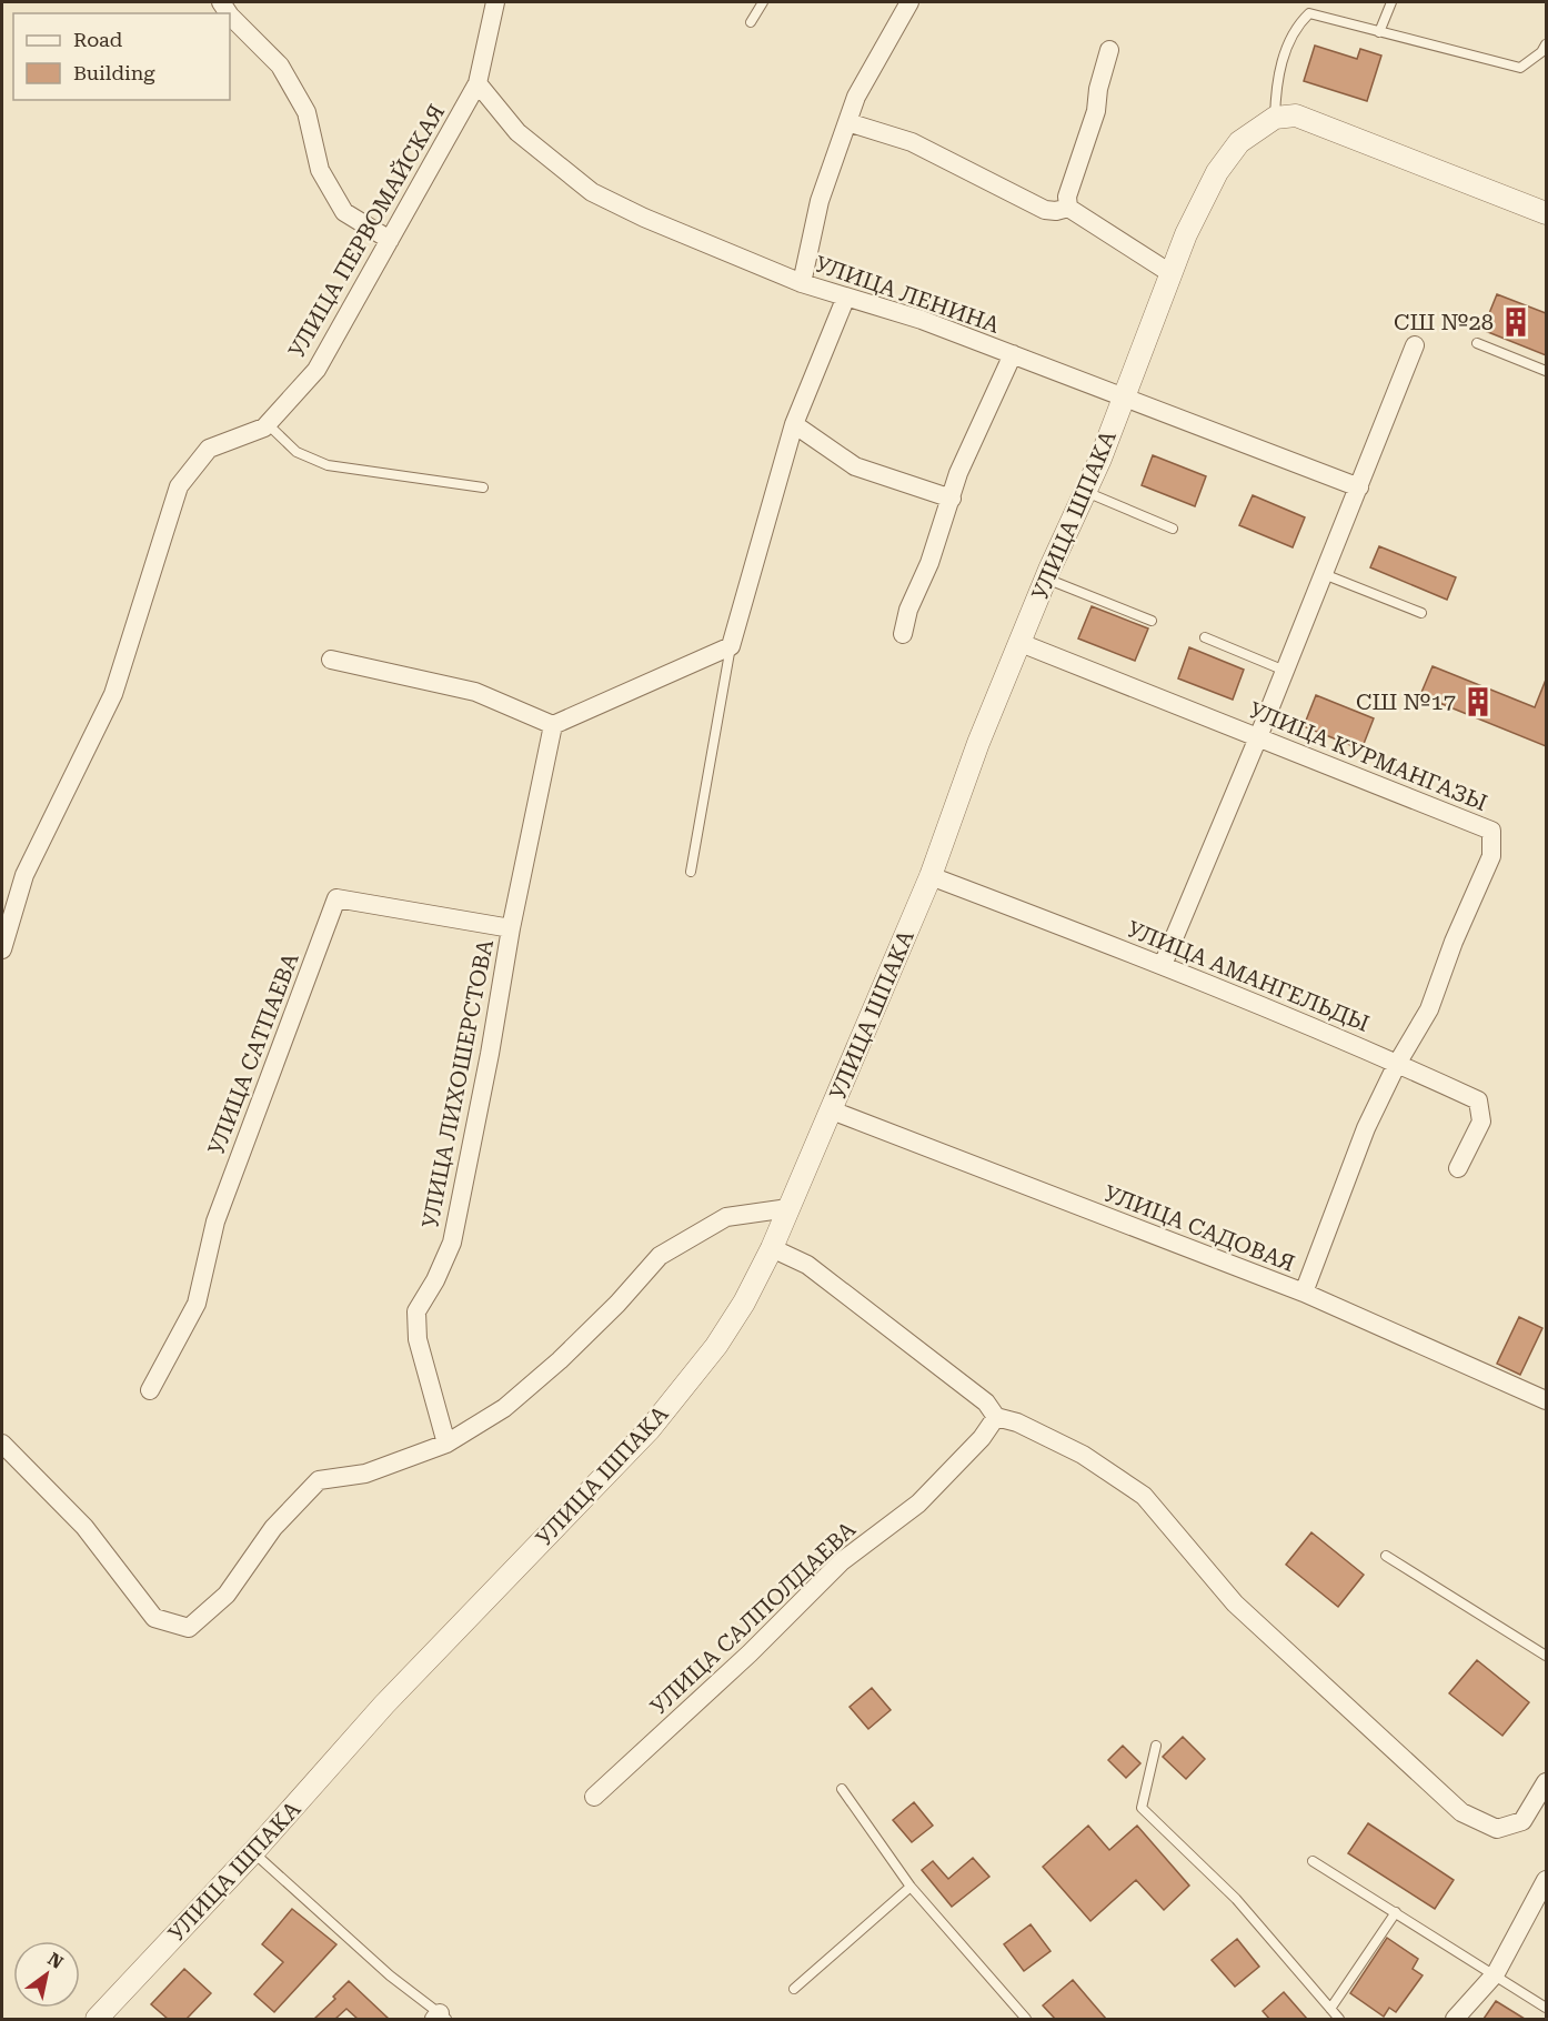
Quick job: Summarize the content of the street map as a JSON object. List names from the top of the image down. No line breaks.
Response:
{"streets":{"street":["УЛИЦА ПЕРВОМАЙСКАЯ","УЛИЦА ЛЕНИНА","УЛИЦА ШПАКА","УЛИЦА КУРМАНГАЗЫ","УЛИЦА АМАНГЕЛЬДЫ","УЛИЦА САТПАЕВА","УЛИЦА ЛИХОШЕРСТОВА","УЛИЦА САДОВАЯ","УЛИЦА САЛПОЛДАЕВА"]},"crossings":[["УЛИЦА ПЕРВОМАЙСКАЯ","УЛИЦА ЛЕНИНА"],["УЛИЦА ЛЕНИНА","УЛИЦА ШПАКА"],["УЛИЦА ШПАКА","УЛИЦА КУРМАНГАЗЫ"],["УЛИЦА ШПАКА","УЛИЦА АМАНГЕЛЬДЫ"],["УЛИЦА ШПАКА","УЛИЦА САДОВАЯ"],["УЛИЦА КУРМАНГАЗЫ","УЛИЦА АМАНГЕЛЬДЫ"],["УЛИЦА КУРМАНГАЗЫ","УЛИЦА САДОВАЯ"],["УЛИЦА САТПАЕВА","УЛИЦА ЛИХОШЕРСТОВА"]],"places":{"building":["СШ №28","СШ №17"]},"legend":["Road","Building"],"north":"top right"}
